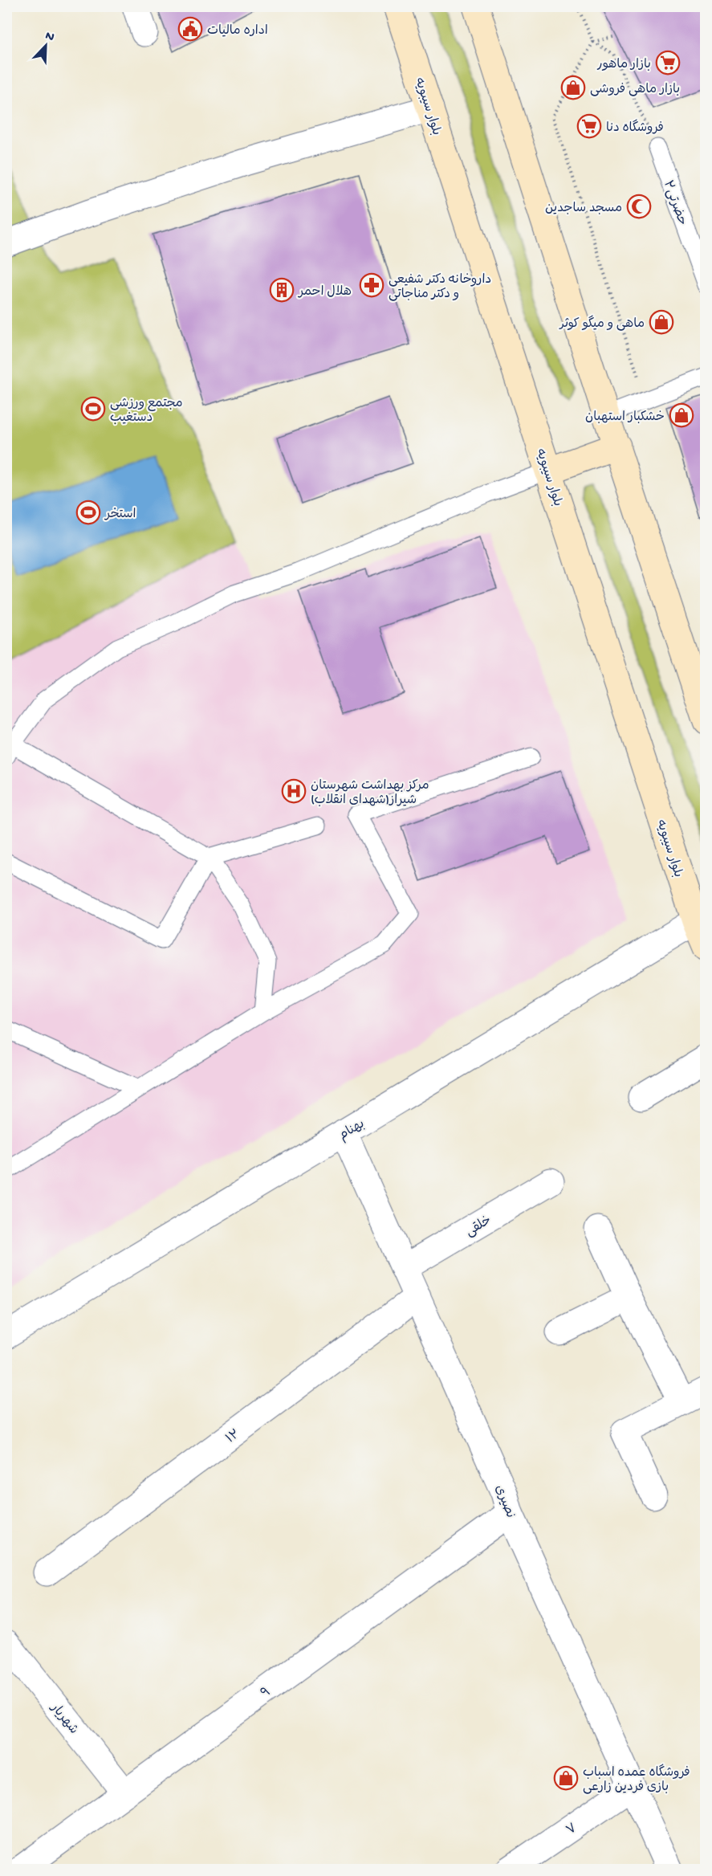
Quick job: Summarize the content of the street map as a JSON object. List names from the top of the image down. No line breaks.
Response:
{"streets":{"main road":["بلوار سیبویه"],"street":["بهنام","خلقی","۱۲","نصیری","۹","شهریار","۷"],"lane":["حضرتی۲"]},"crossings":[["بلوار سیبویه","بهنام"],["بهنام","نصیری"],["خلقی","نصیری"],["۱۲","نصیری"],["نصیری","۹"],["نصیری","۷"],["۹","شهریار"]],"places":{"public building":["اداره مالیات"],"supermarket":["بازار ماهور","فروشگاه دنا"],"shop":["بازار ماهی فروشی","ماهی و میگو کوثر","خشکبار استهبان","فروشگاه عمده اسباب بازی فردین زارعی"],"mosque":["مسجد ساجدین"],"pharmacy":["داروخانه دکتر شفیعی و دکتر مناجاتی"],"building":["هلال احمر"],"sports":["مجتمع ورزشی دستغیب","استخر"],"hospital":["مرکز بهداشت شهرستان شیراز(شهدای انقلاب)"]},"north":"top right"}
